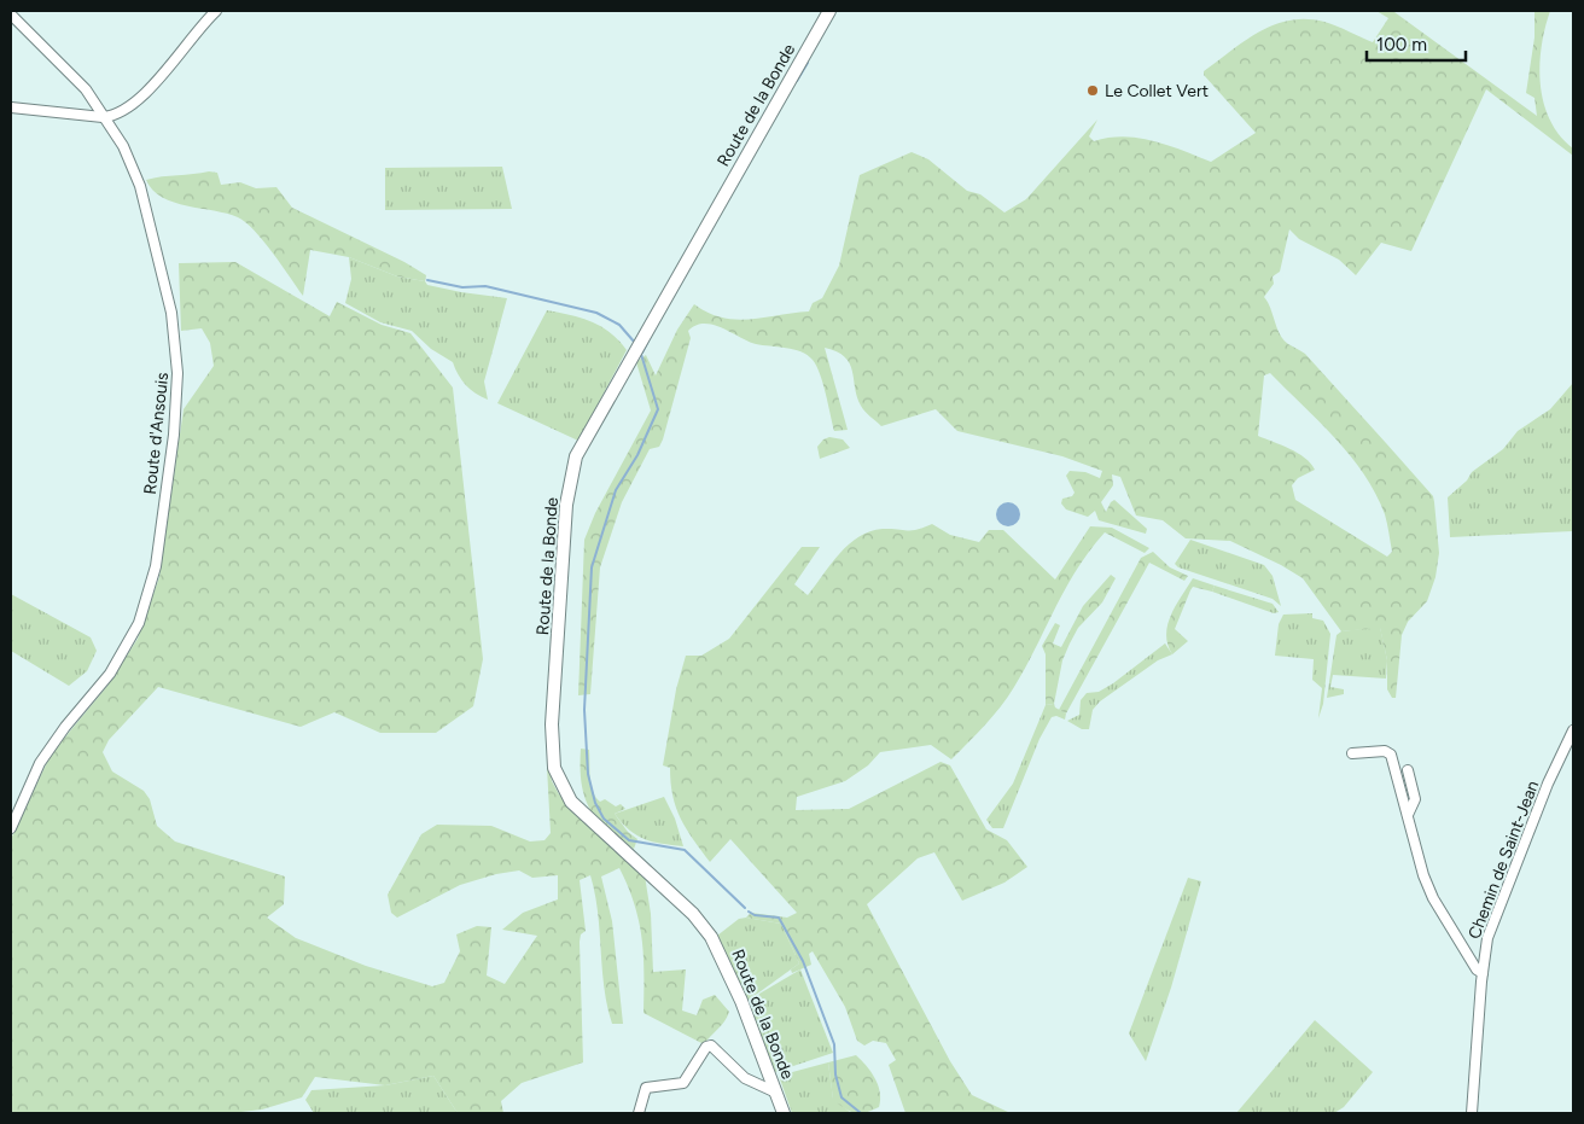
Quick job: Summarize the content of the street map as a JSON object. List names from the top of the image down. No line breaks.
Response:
{"streets":{"main road":["Route de la Bonde"],"street":["Route d'Ansouis","Chemin de Saint-Jean"]},"places":["Le Collet Vert"],"scale_bar":"100 m"}
